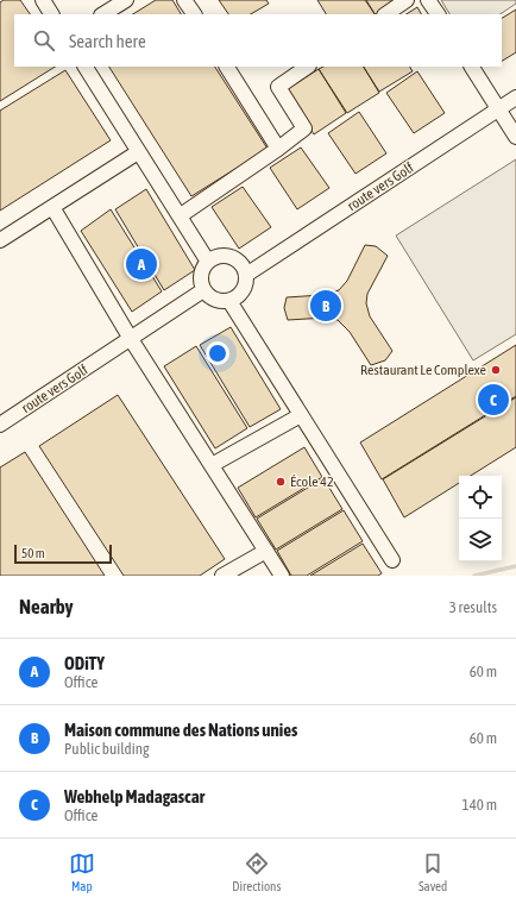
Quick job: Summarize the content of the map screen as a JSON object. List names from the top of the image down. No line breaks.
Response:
{"streets":{"lane":["route vers Golf"]},"places":["Restaurant Le Complexe","École 42"],"scale_bar":"50 m","page":{"search":"Search here","pins":["A","B","C"],"scale":"50 m","heading":["Nearby","3 results"],"list":[{"mark":"A","name":"ODiTY","note":"Office","value":"60 m"},{"mark":"B","name":"Maison commune des Nations unies","note":"Public building","value":"60 m"},{"mark":"C","name":"Webhelp Madagascar","note":"Office","value":"140 m"}],"nav":["Map","Directions","Saved"]}}
